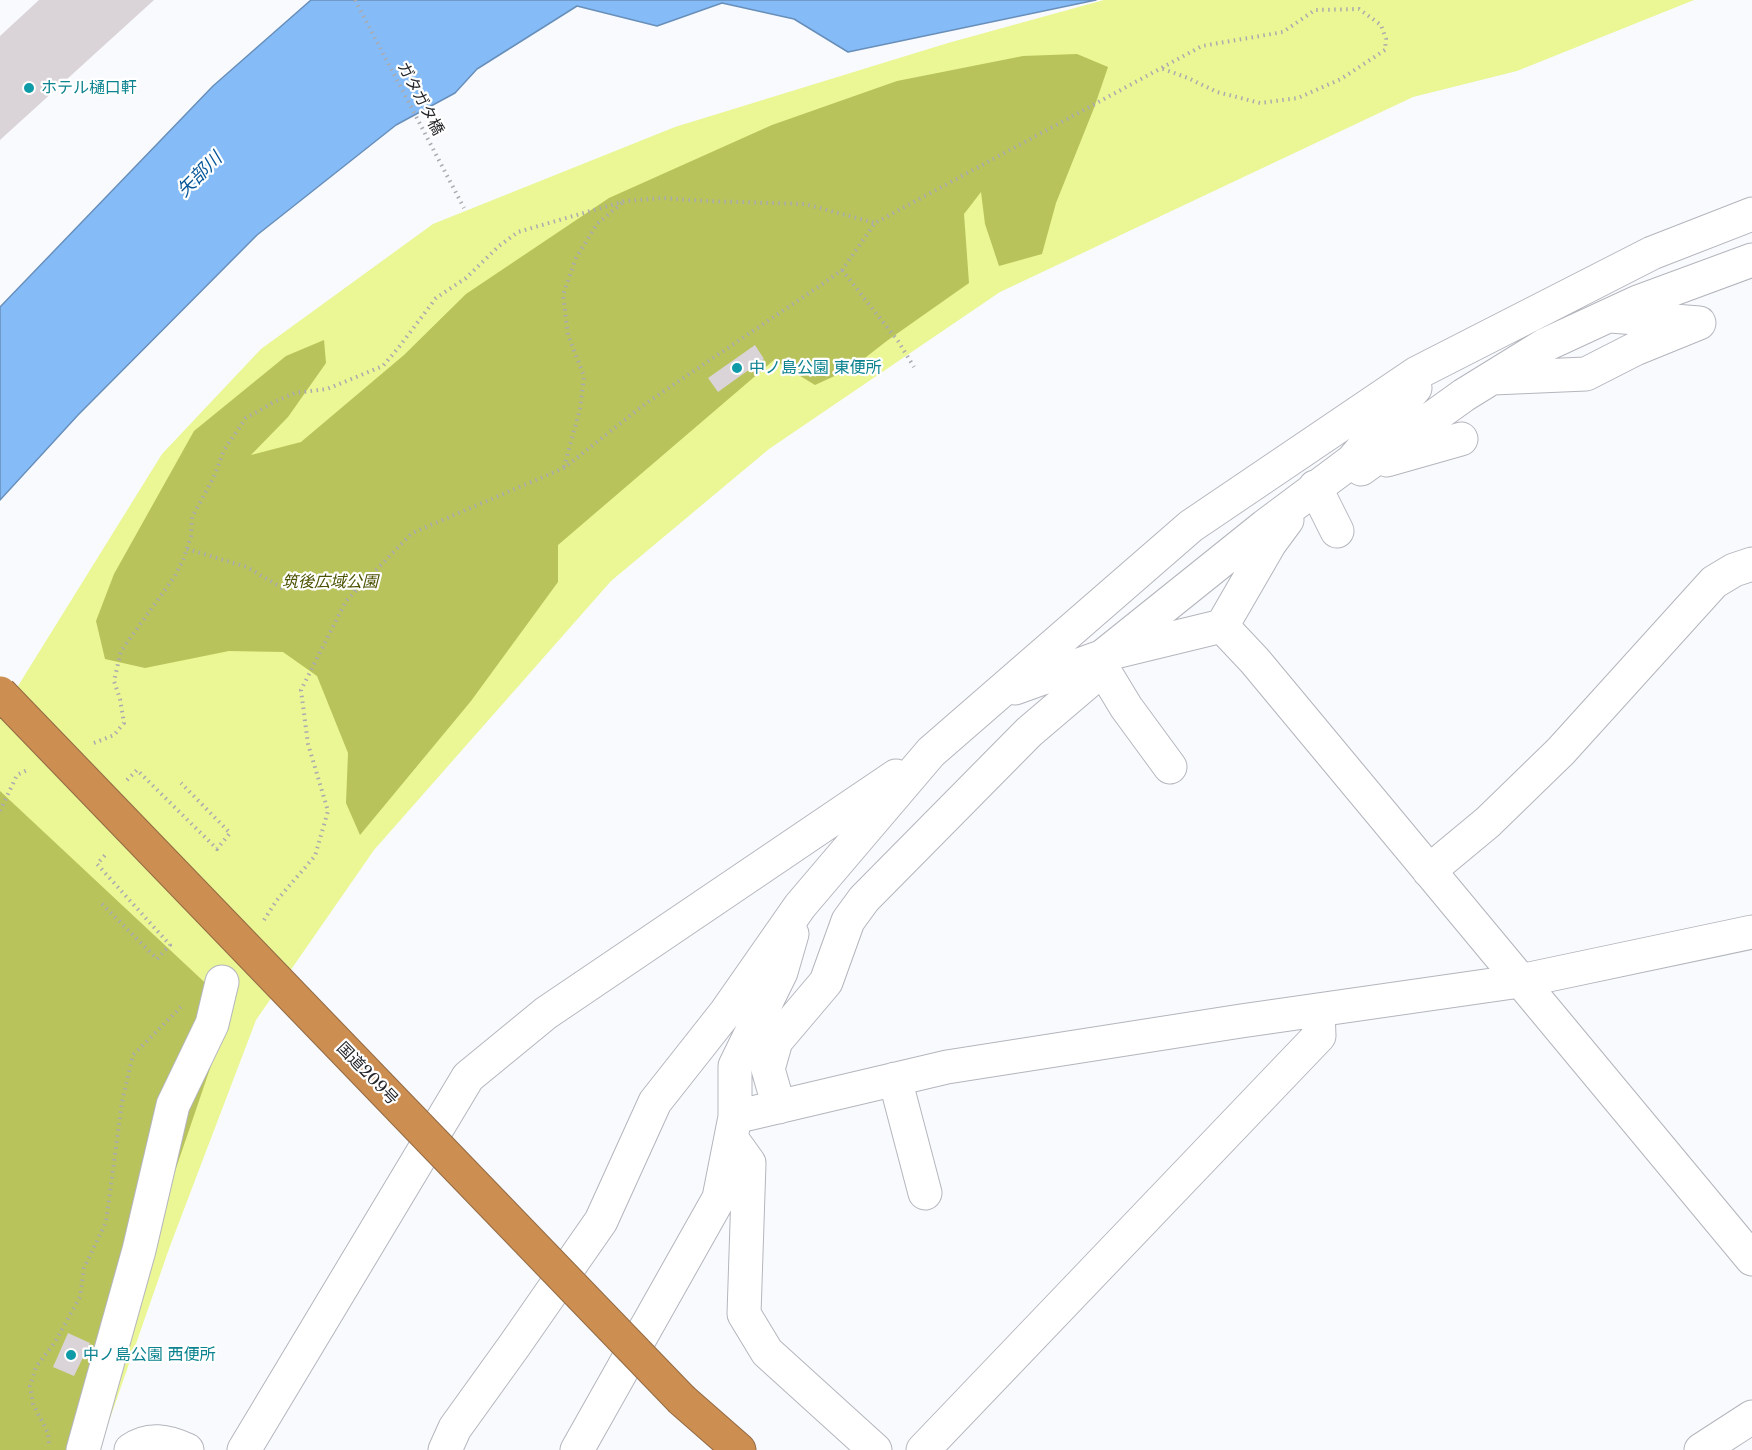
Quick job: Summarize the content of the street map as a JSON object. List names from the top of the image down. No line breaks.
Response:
{"streets":{"highway":["国道209号"],"path":["ガタガタ橋"]},"water":["矢部川"],"parks":["筑後広域公園"],"places":["ホテル樋口軒","中ノ島公園 東便所","中ノ島公園 西便所"]}
